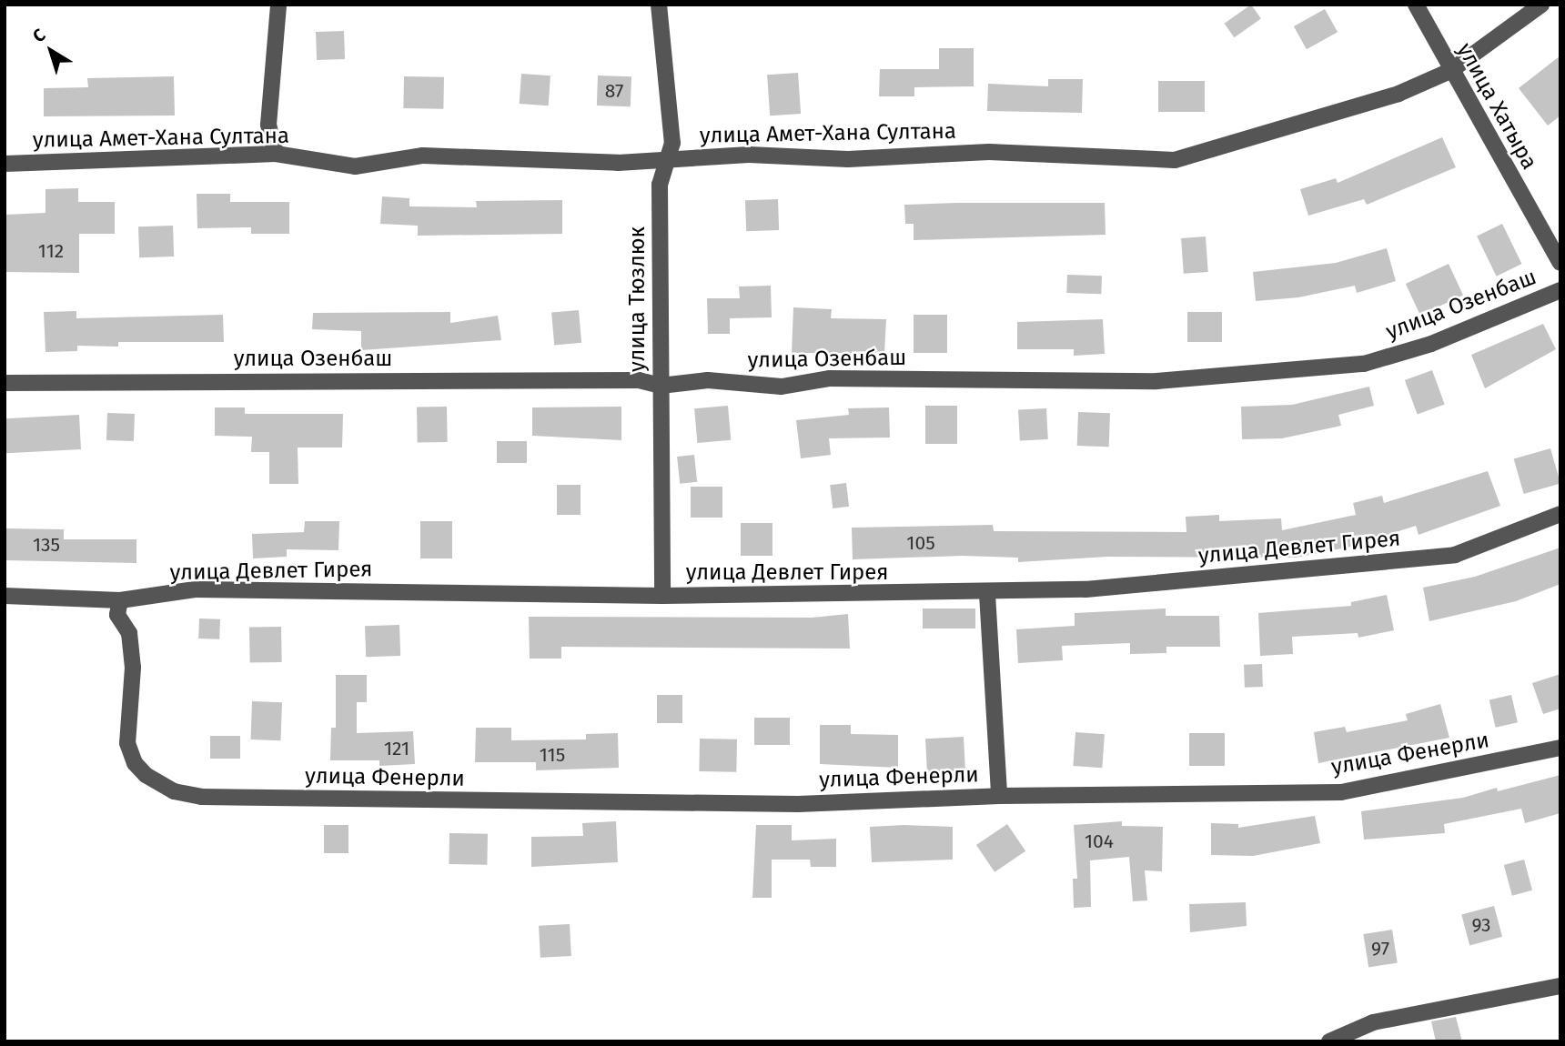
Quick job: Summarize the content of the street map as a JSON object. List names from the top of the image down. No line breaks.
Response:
{"streets":{"street":["улица Хатыра","улица Амет-Хана Султана","улица Тюзлюк","улица Озенбаш","улица Девлет Гирея","улица Фенерли"]},"crossings":[["улица Хатыра","улица Амет-Хана Султана"],["улица Амет-Хана Султана","улица Тюзлюк"],["улица Тюзлюк","улица Озенбаш"],["улица Тюзлюк","улица Девлет Гирея"],["улица Девлет Гирея","улица Фенерли"]],"house_numbers":["87","112","105","135","121","115","104","93","97"],"north":"top left"}
